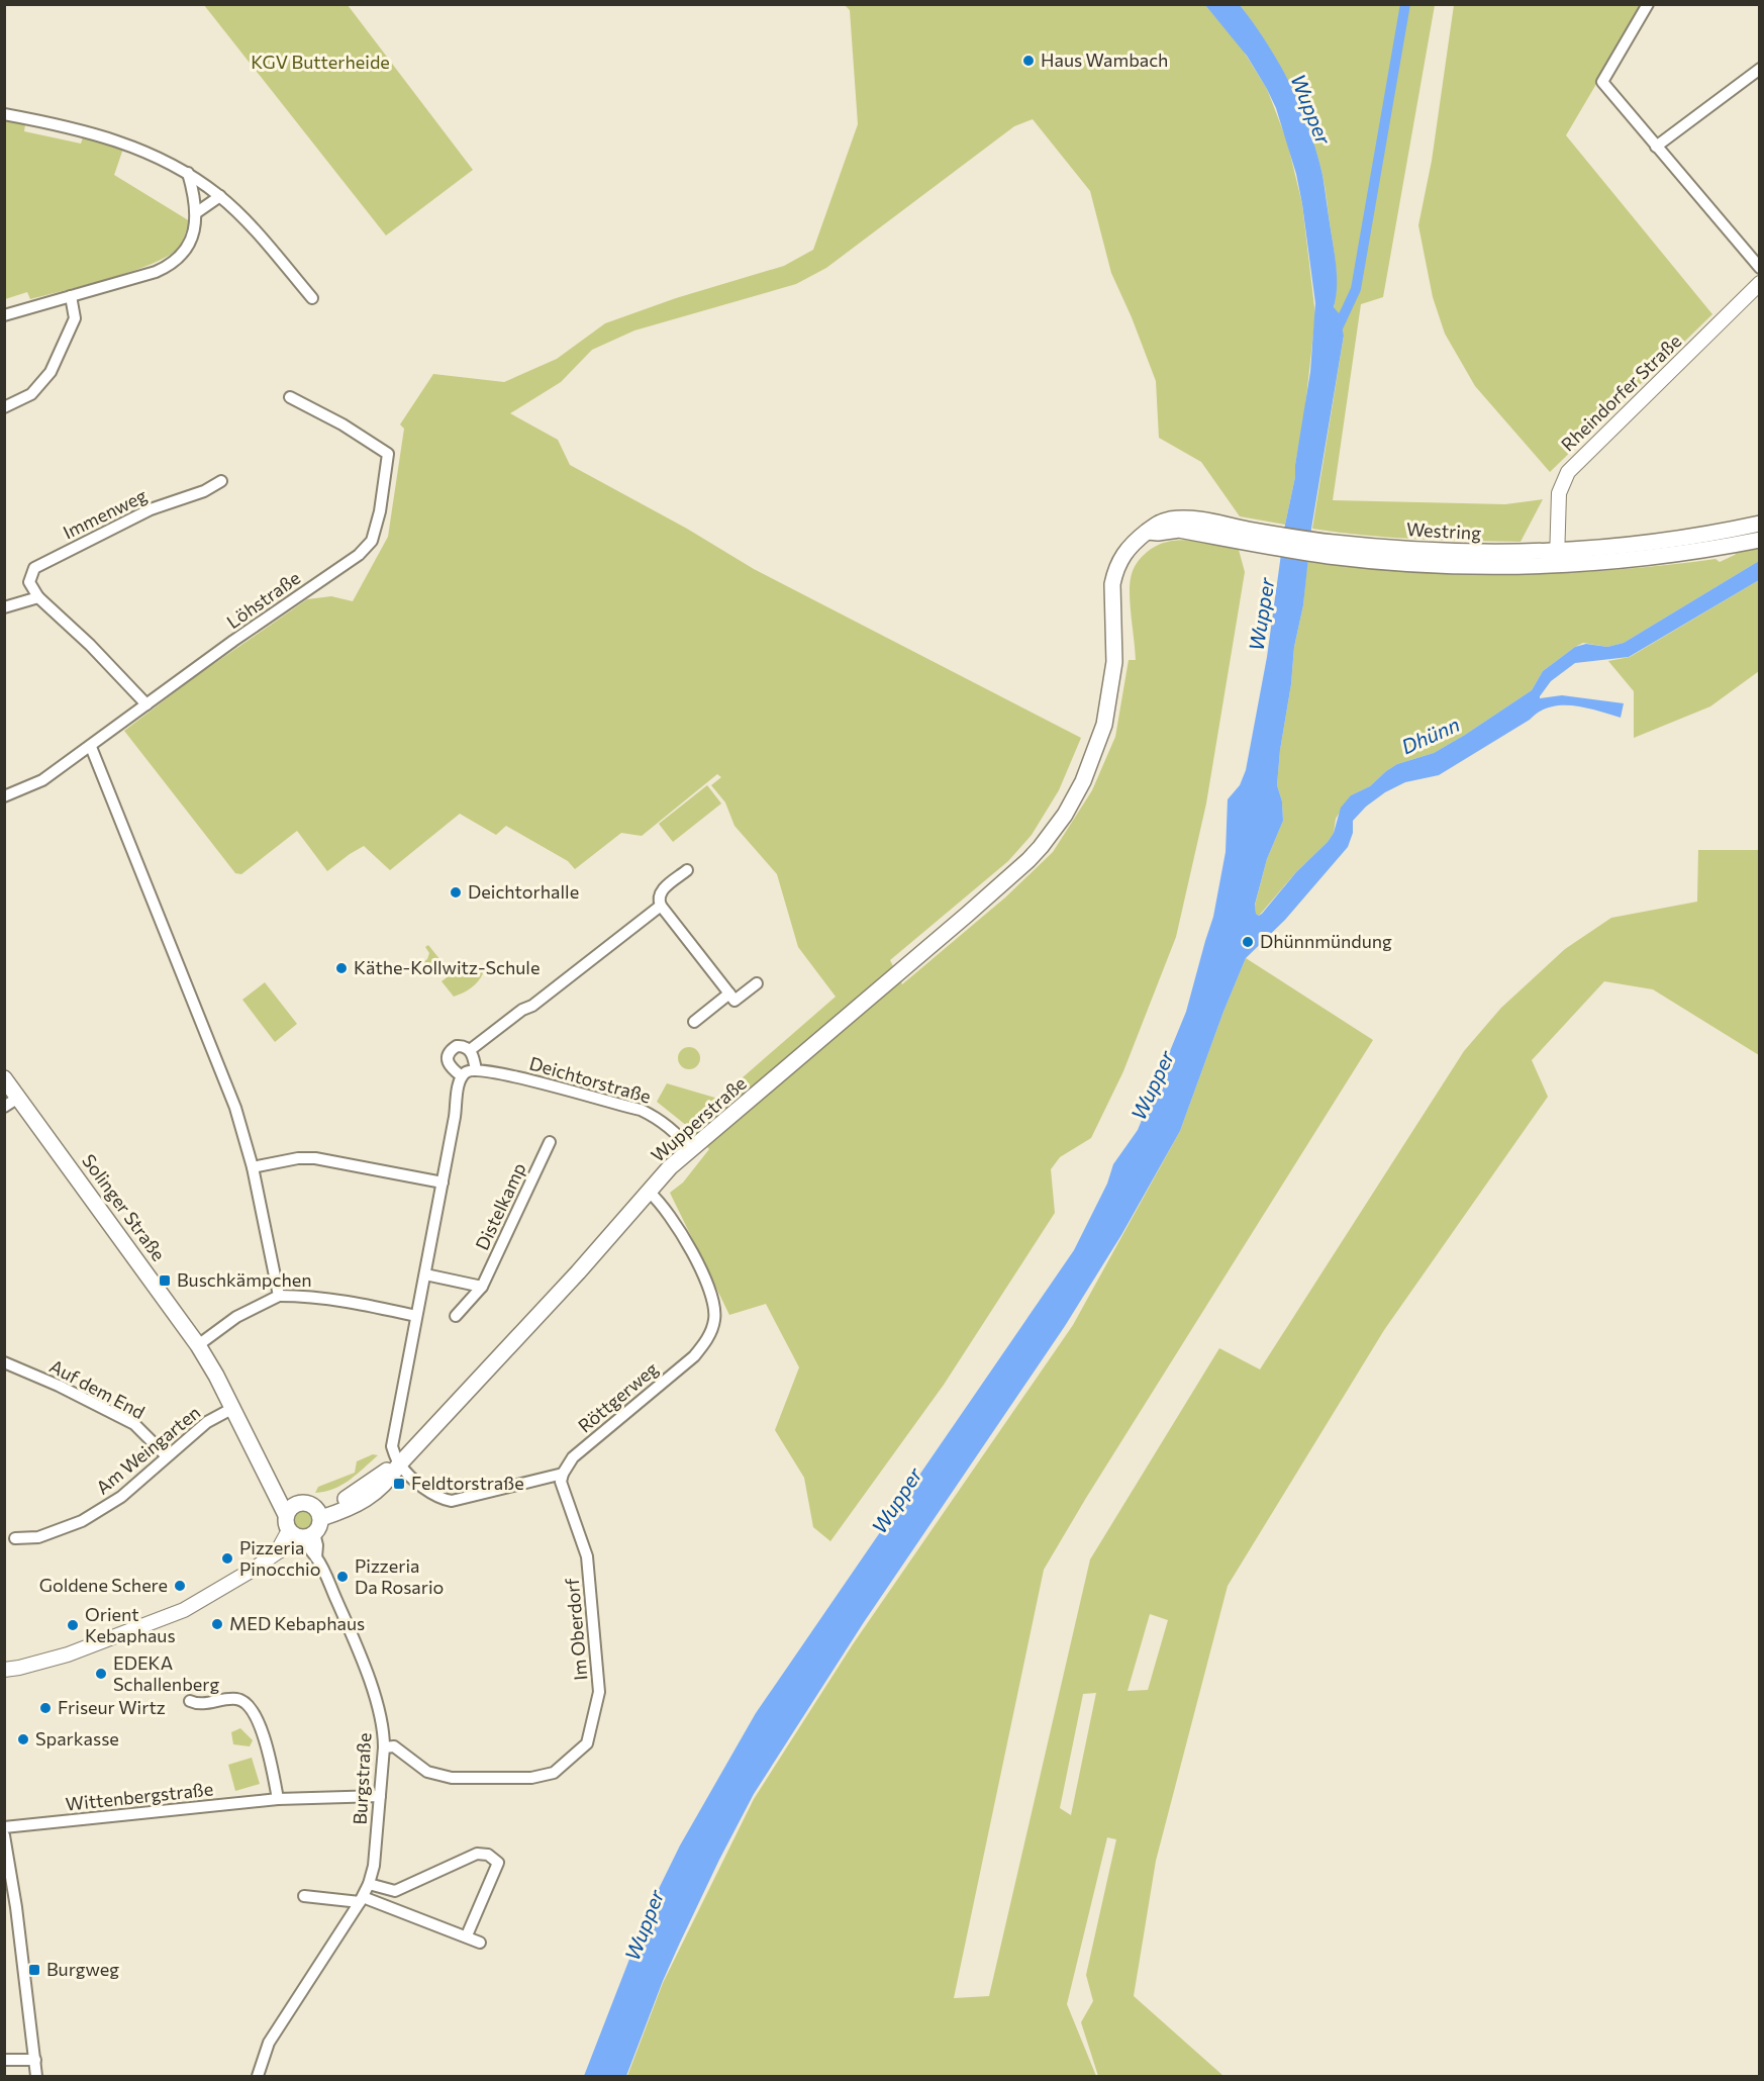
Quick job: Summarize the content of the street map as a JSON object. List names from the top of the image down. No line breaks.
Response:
{"streets":{"main road":["Westring","Wupperstraße","Solinger Straße"],"street":["Rheindorfer Straße","Immenweg","Löhstraße","Deichtorstraße","Distelkamp","Auf dem End","Röttgerweg","Am Weingarten","Im Oberdorf","Burgstraße","Wittenbergstraße"]},"crossings":[["Rheindorfer Straße","Westring"],["Westring","Wupperstraße"],["Deichtorstraße","Wupperstraße"],["Wupperstraße","Solinger Straße"],["Wupperstraße","Röttgerweg"],["Wupperstraße","Burgstraße"],["Solinger Straße","Am Weingarten"],["Solinger Straße","Burgstraße"],["Auf dem End","Am Weingarten"],["Röttgerweg","Im Oberdorf"],["Im Oberdorf","Burgstraße"],["Burgstraße","Wittenbergstraße"]],"water":["Wupper","Dhünn"],"parks":["KGV Butterheide"],"places":{"other":["Haus Wambach","Deichtorhalle","Dhünnmündung","Käthe-Kollwitz-Schule","Pizzeria Pinocchio","Pizzeria Da Rosario","Goldene Schere","MED Kebaphaus","Orient Kebaphaus","EDEKA Schallenberg","Friseur Wirtz","Sparkasse"],"transit":["Buschkämpchen","Feldtorstraße","Burgweg"]}}
